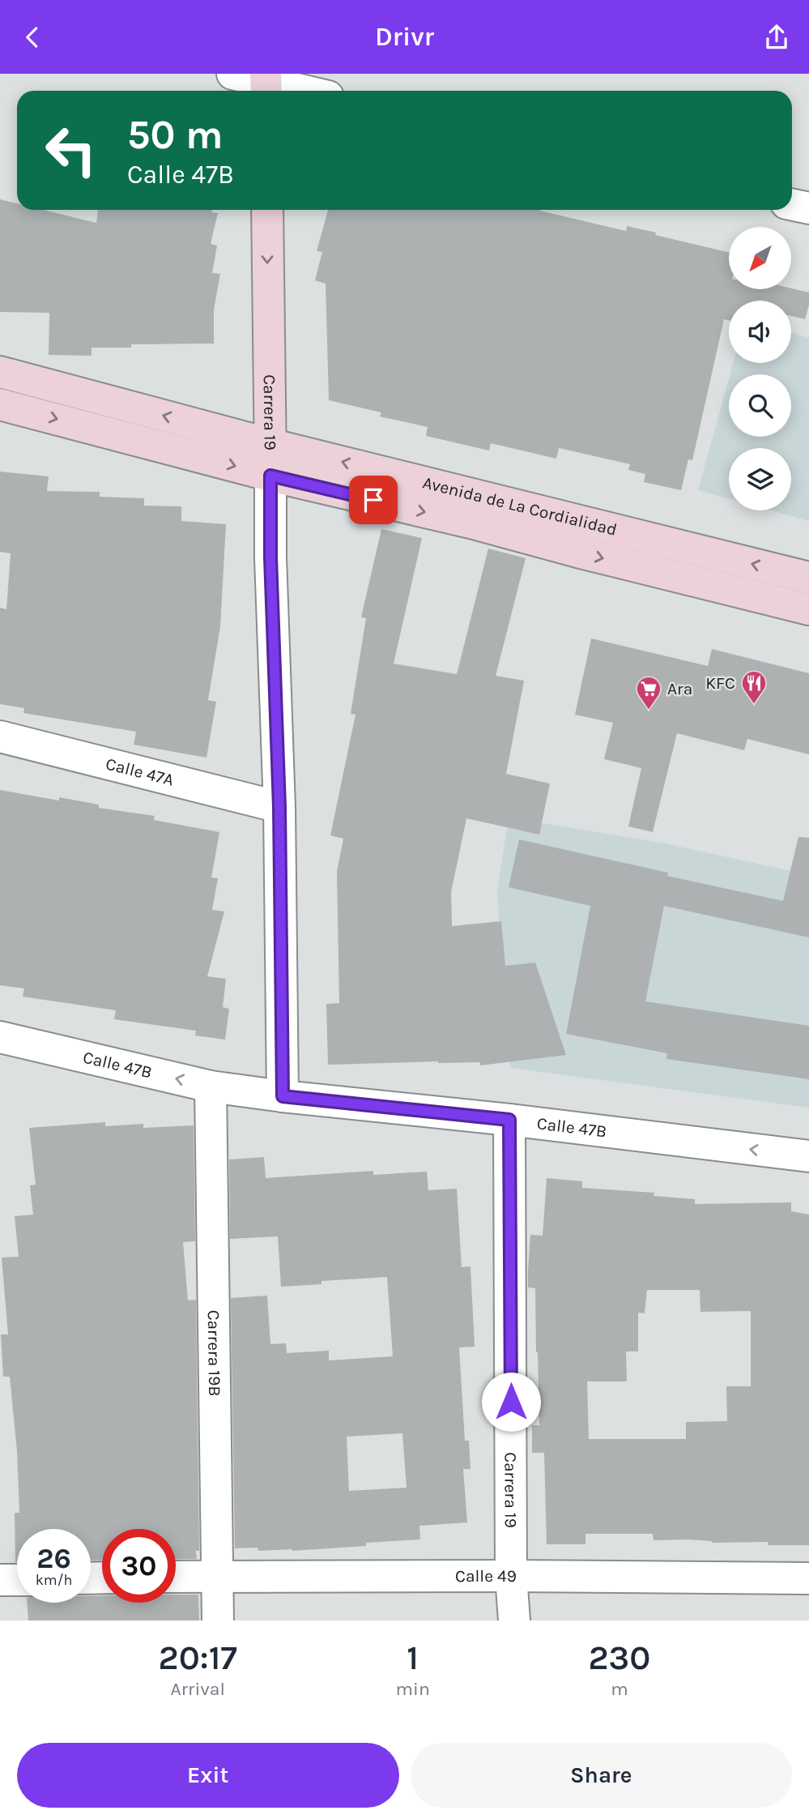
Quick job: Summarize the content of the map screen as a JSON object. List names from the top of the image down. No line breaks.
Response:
{"streets":{"main road":["Carrera 19","Avenida de La Cordialidad"],"street":["Calle 47A","Calle 47B","Carrera 19B","Calle 49"]},"crossings":[["Carrera 19","Avenida de La Cordialidad"],["Carrera 19","Calle 47A"],["Carrera 19","Calle 47B"],["Carrera 19","Calle 49"],["Calle 47B","Carrera 19B"],["Carrera 19B","Calle 49"]],"one_way":["Calle 47B"],"places":{"restaurant":["KFC"],"supermarket":["Ara"]},"north":"bottom left","page":{"header":"Drivr","turn":["50 m","Calle 47B"],"speed":"26 km/h","limit":"30","eta":["20:17","Arrival","1","min","230","m"],"buttons":["Exit","Share"]}}
